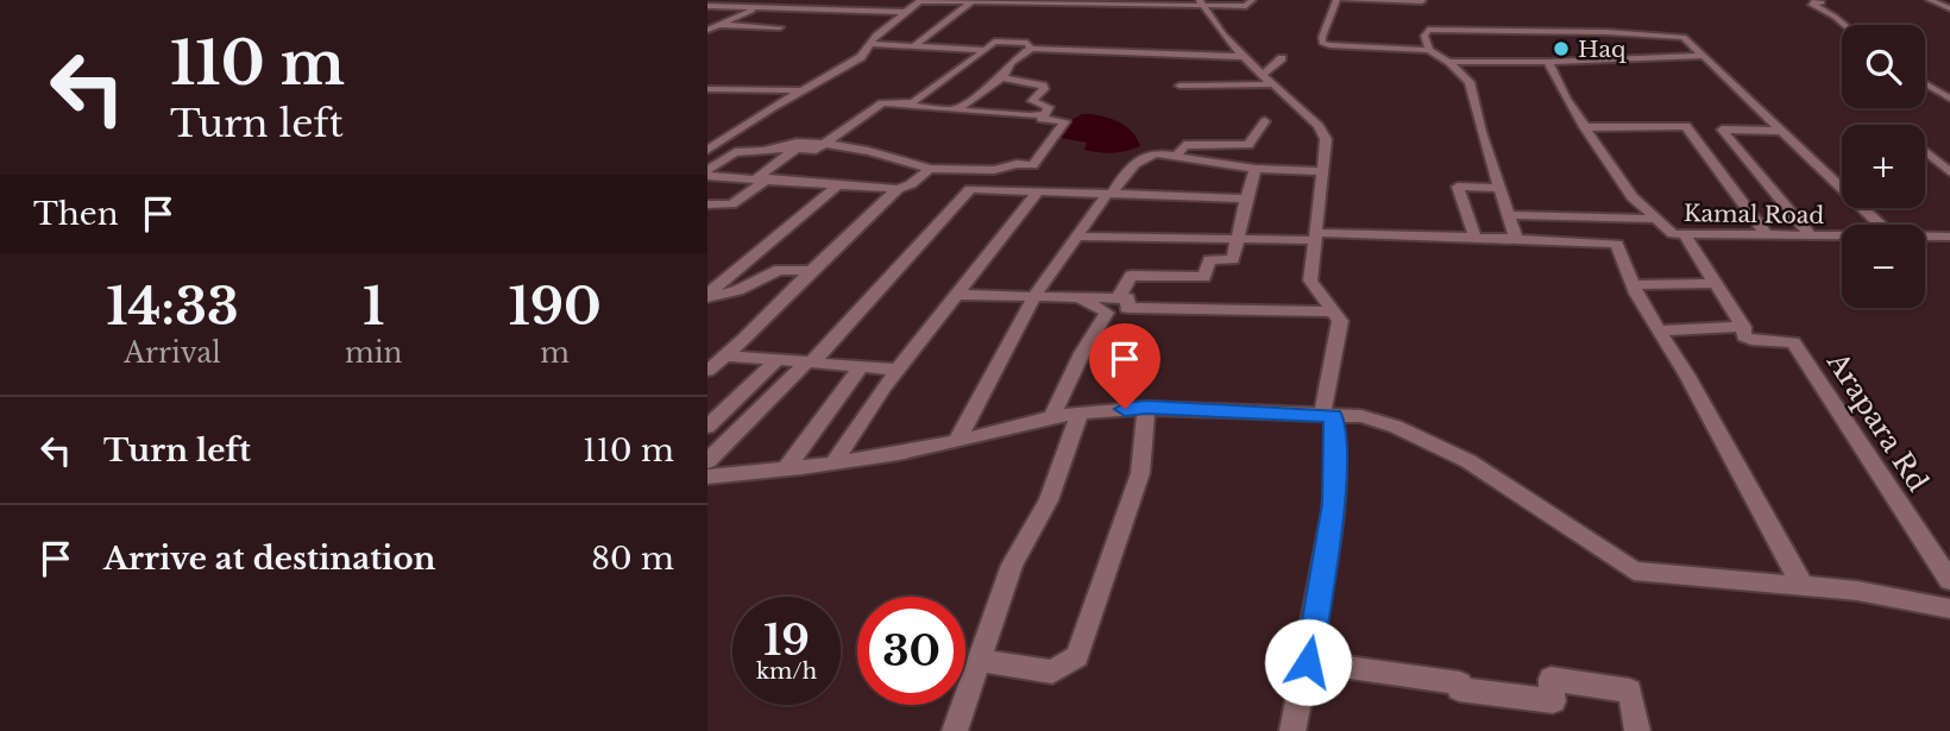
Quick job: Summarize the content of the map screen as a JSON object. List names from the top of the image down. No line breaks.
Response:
{"streets":{"street":["Kamal Road","Arapara Rd"]},"places":["Haq"],"page":{"turn":["110 m","Turn left"],"map_buttons":["+","−"],"then":"Then","eta":["14:33","Arrival","1","min","190","m"],"list":[{"name":"Turn left","value":"110 m"},{"name":"Arrive at destination","value":"80 m"}],"speed":"19 km/h","limit":"30"}}
